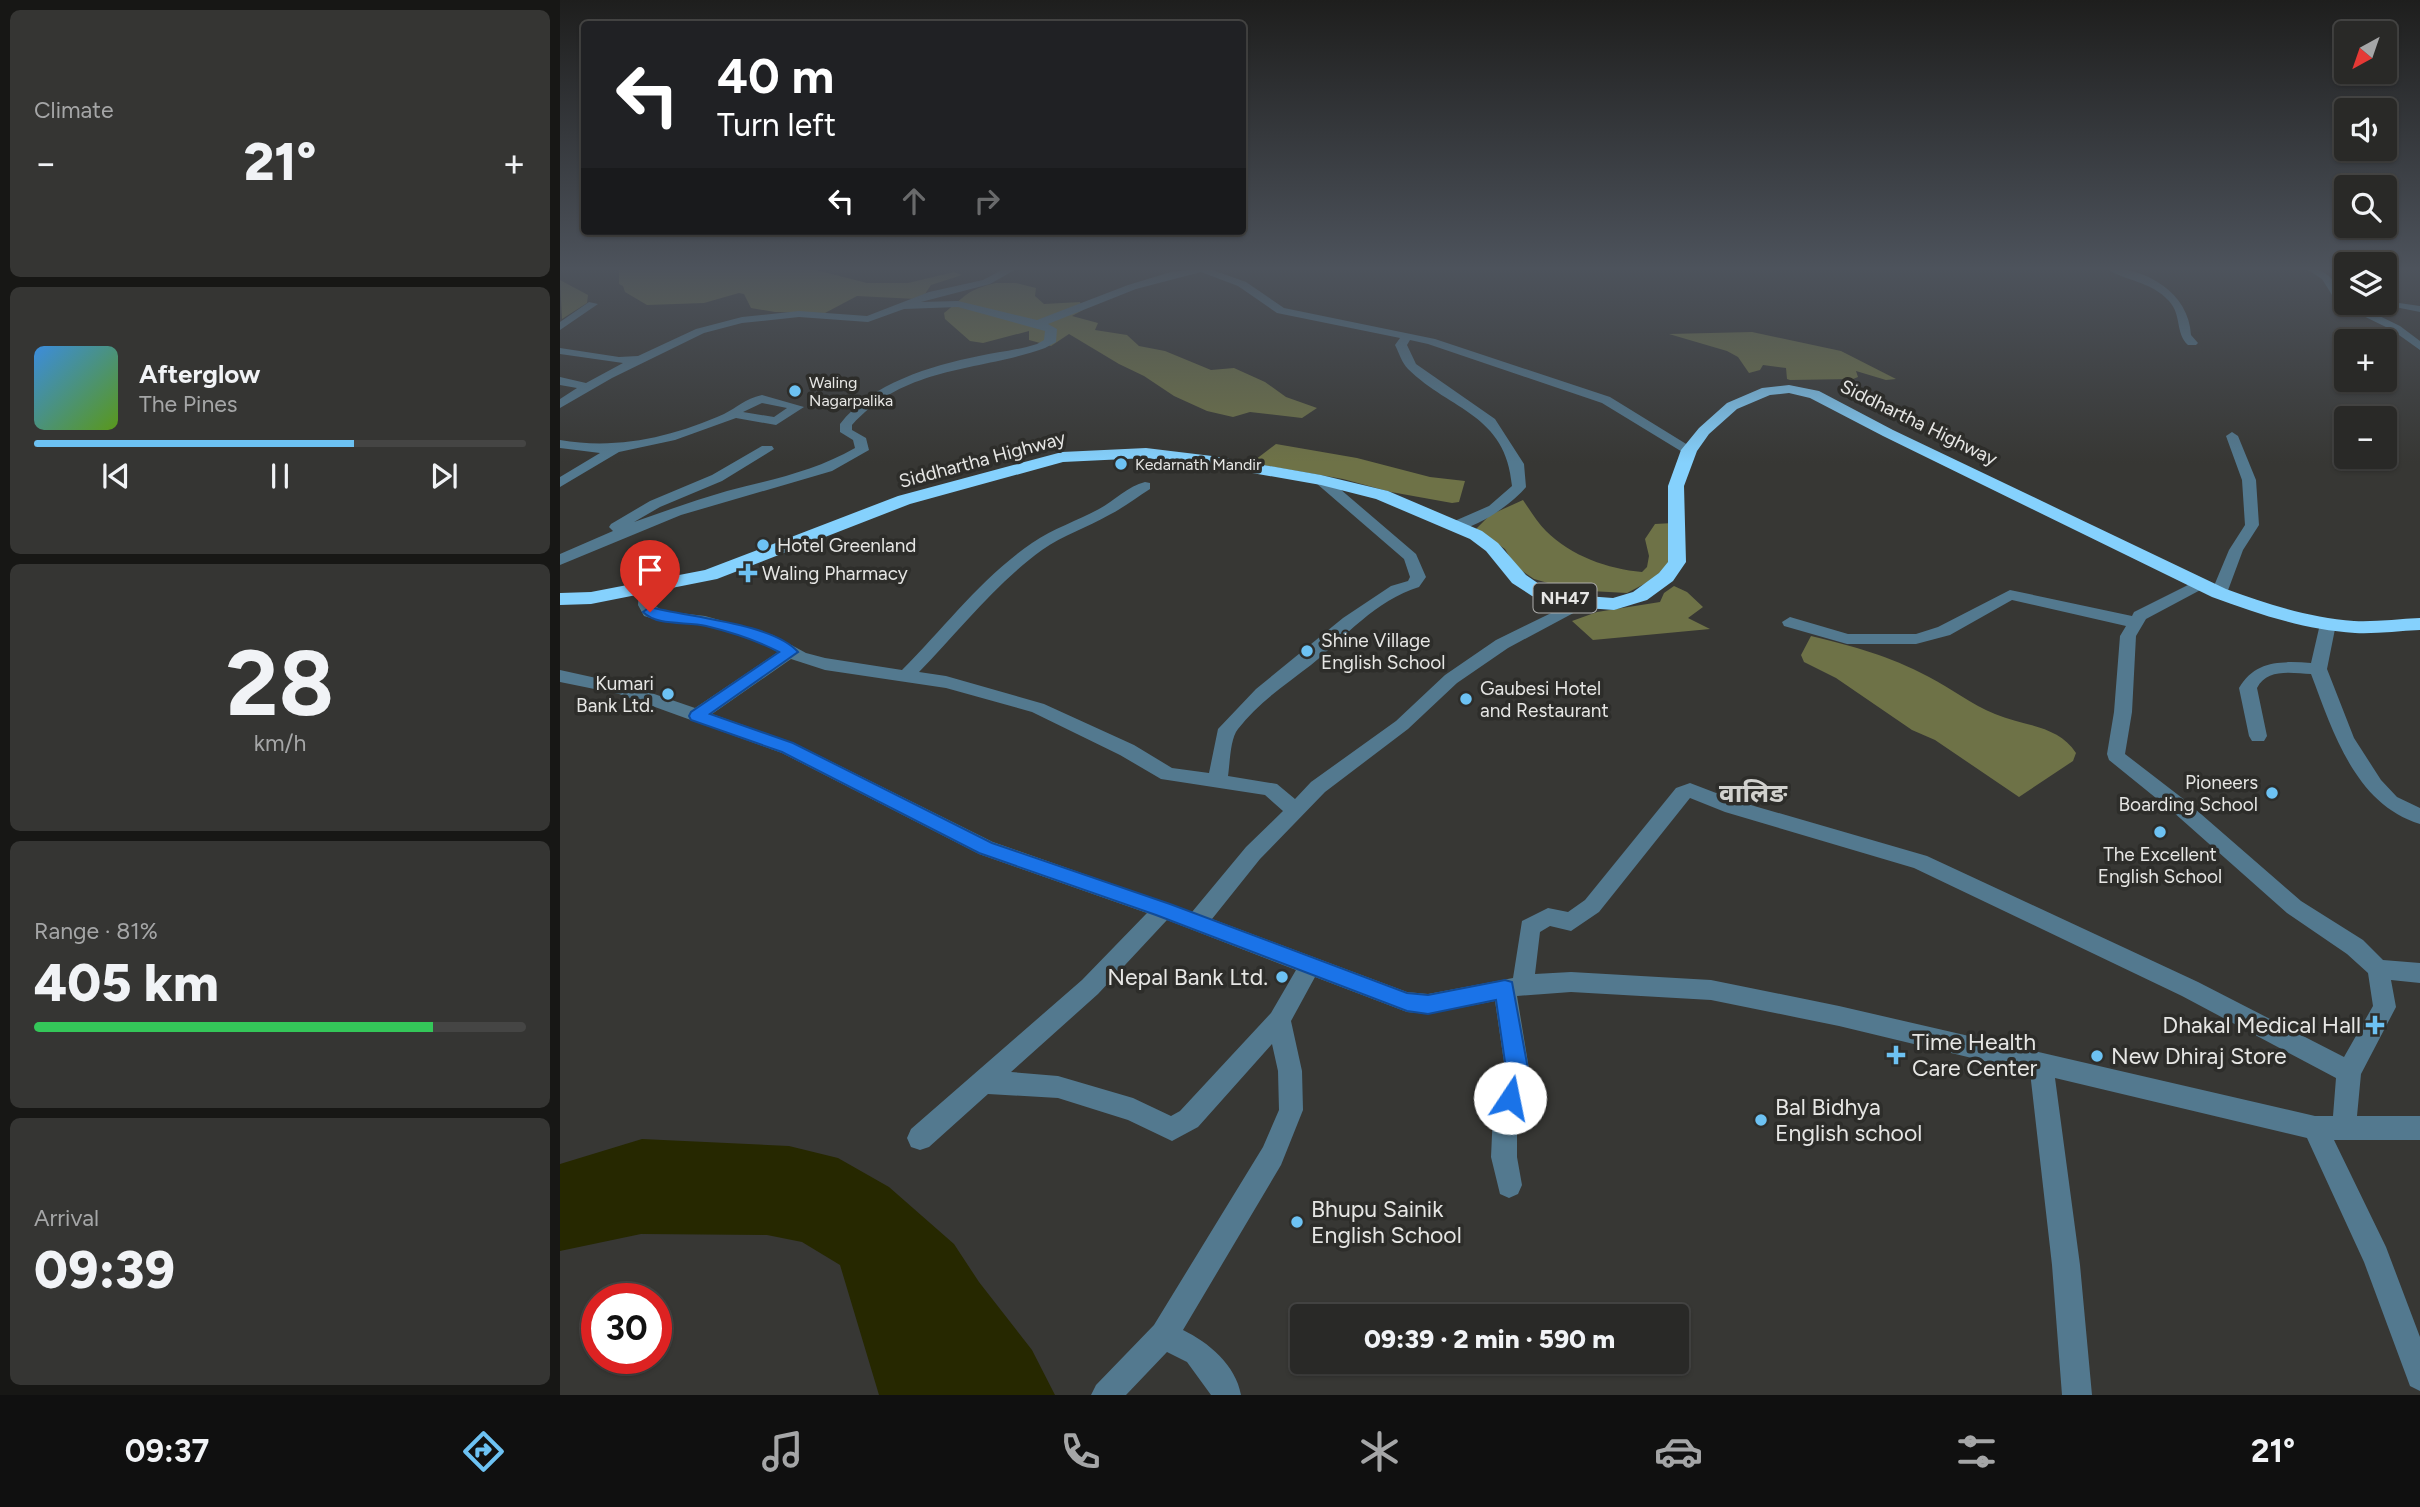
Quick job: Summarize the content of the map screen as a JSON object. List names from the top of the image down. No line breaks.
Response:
{"streets":{"highway":["Siddhartha Highway","NH47"]},"districts":["वालिङ"],"places":{"other":["Waling Nagarpalika","Kedarnath Mandir","Hotel Greenland","Shine Village English School","Kumari Bank Ltd.","Gaubesi Hotel and Restaurant","Pioneers Boarding School","The Excellent English School","Nepal Bank Ltd.","New Dhiraj Store","Bal Bidhya English school","Bhupu Sainik English School"],"health":["Waling Pharmacy","Dhakal Medical Hall","Time Health Care Center"]},"north":"bottom left","page":{"tile":["Climate",["28","km/h"],["Range · 81%","405 km"],["Arrival","09:39"]],"map_buttons":["+","−"],"turn":["40 m","Turn left"],"heat":["−","21°","+"],"song":["Afterglow","The Pines"],"limit":"30","trip":"09:39 · 2 min · 590 m","tabs":["09:37","21°"]}}
